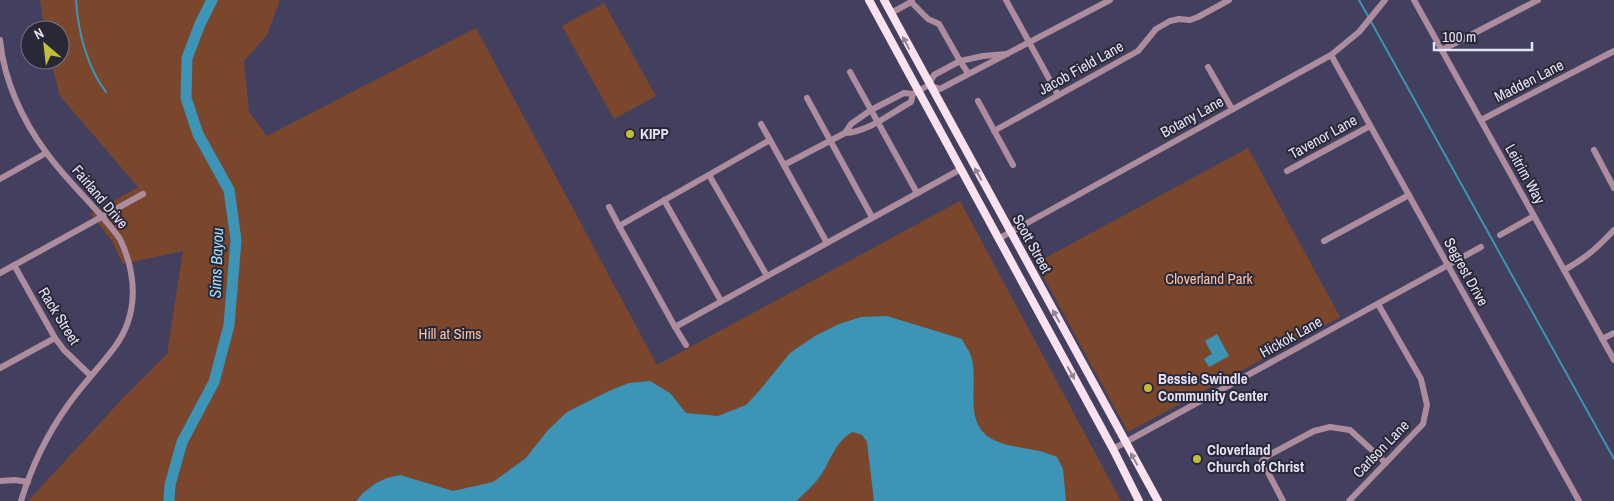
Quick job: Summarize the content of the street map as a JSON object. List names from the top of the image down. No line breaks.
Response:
{"streets":{"main road":["Scott Street"],"street":["Jacob Field Lane","Madden Lane","Botany Lane","Tavenor Lane","Leitrim Way","Fairland Drive","Segrest Drive","Rack Street","Hickok Lane","Carlson Lane"]},"crossings":[["Madden Lane","Leitrim Way"],["Botany Lane","Scott Street"],["Botany Lane","Segrest Drive"],["Tavenor Lane","Segrest Drive"],["Fairland Drive","Rack Street"],["Scott Street","Hickok Lane"],["Segrest Drive","Hickok Lane"],["Hickok Lane","Carlson Lane"]],"water":["Sims Bayou"],"parks":["Cloverland Park","Hill at Sims"],"places":["KIPP","Bessie Swindle Community Center","Cloverland Church of Christ"],"scale_bar":"100 m","north":"top left"}
